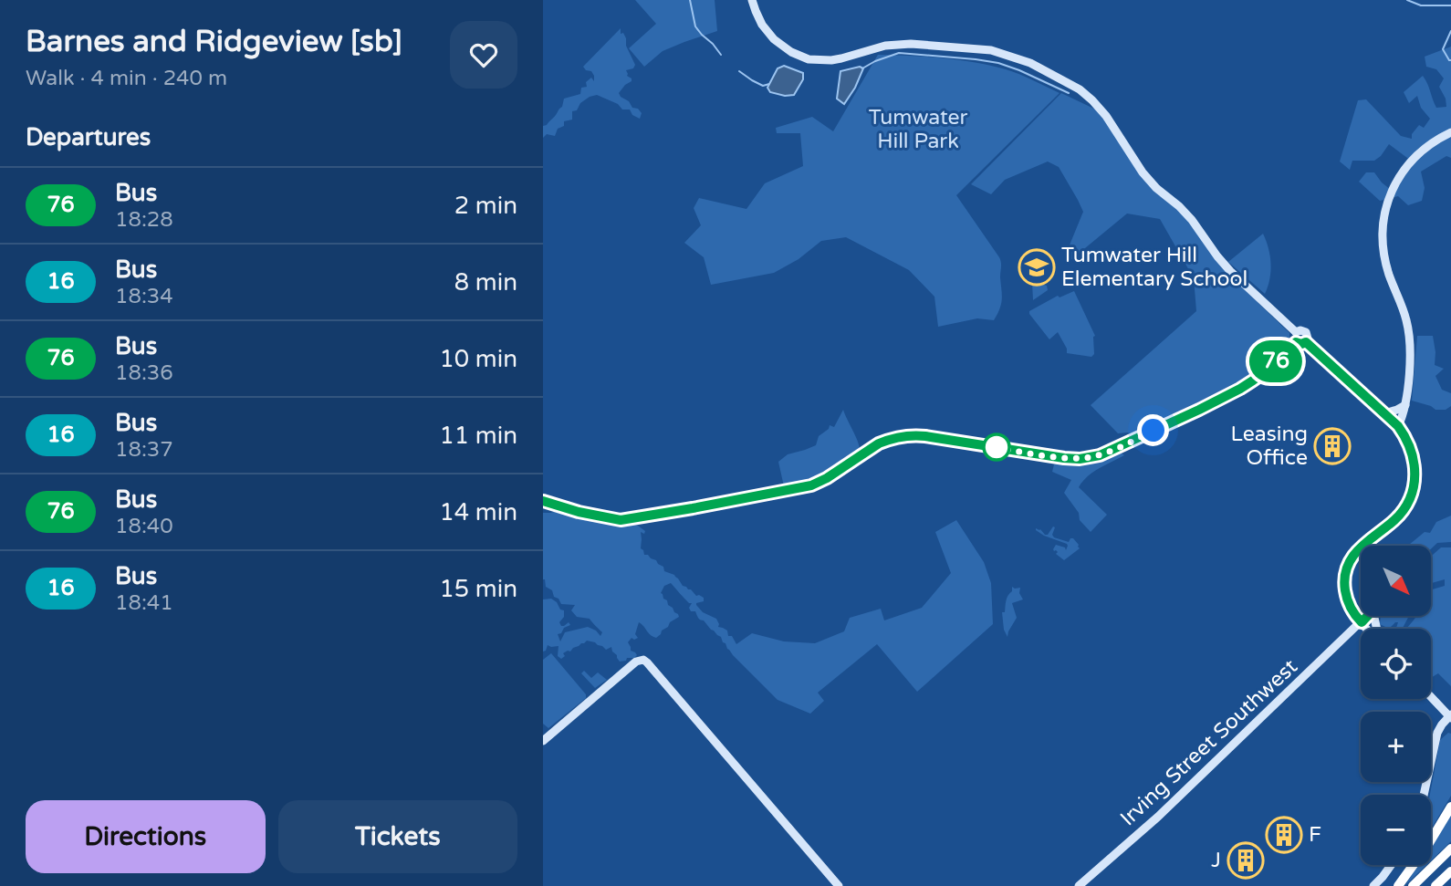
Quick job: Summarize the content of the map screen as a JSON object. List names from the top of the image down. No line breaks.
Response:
{"streets":{"street":["Irving Street Southwest"]},"parks":["Tumwater Hill Park"],"places":{"school or university":["Tumwater Hill Elementary School"],"building":["Leasing Office","F","J"]},"lines":["bus line 76"],"north":"bottom right","page":{"heading":[["Barnes and Ridgeview [sb]","Walk · 4 min · 240 m"],"Departures"],"on_map":"76","list":[{"mark":"76","name":"Bus","note":"18:28","value":"2 min"},{"mark":"16","name":"Bus","note":"18:34","value":"8 min"},{"mark":"76","name":"Bus","note":"18:36","value":"10 min"},{"mark":"16","name":"Bus","note":"18:37","value":"11 min"},{"mark":"76","name":"Bus","note":"18:40","value":"14 min"},{"mark":"16","name":"Bus","note":"18:41","value":"15 min"}],"map_buttons":["+","−"],"buttons":["Directions","Tickets"]}}
